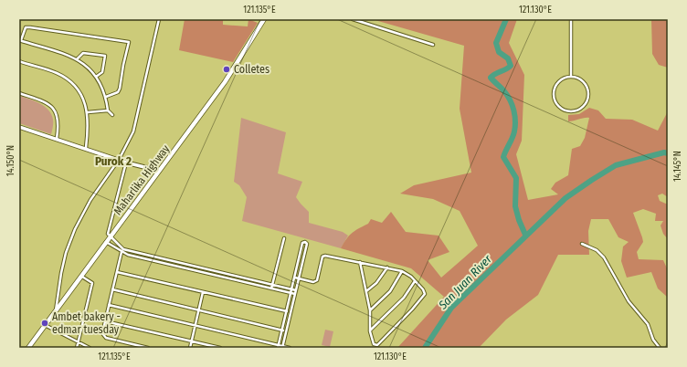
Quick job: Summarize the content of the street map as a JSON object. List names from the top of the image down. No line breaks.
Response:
{"streets":{"highway":["Maharlika Highway"]},"districts":["Purok 2"],"water":["San Juan River"],"places":["Colletes","Ambet bakery - edmar tuesday"],"coordinates":["121.135°E","121.130°E","14.150°N","14.145°N"]}
